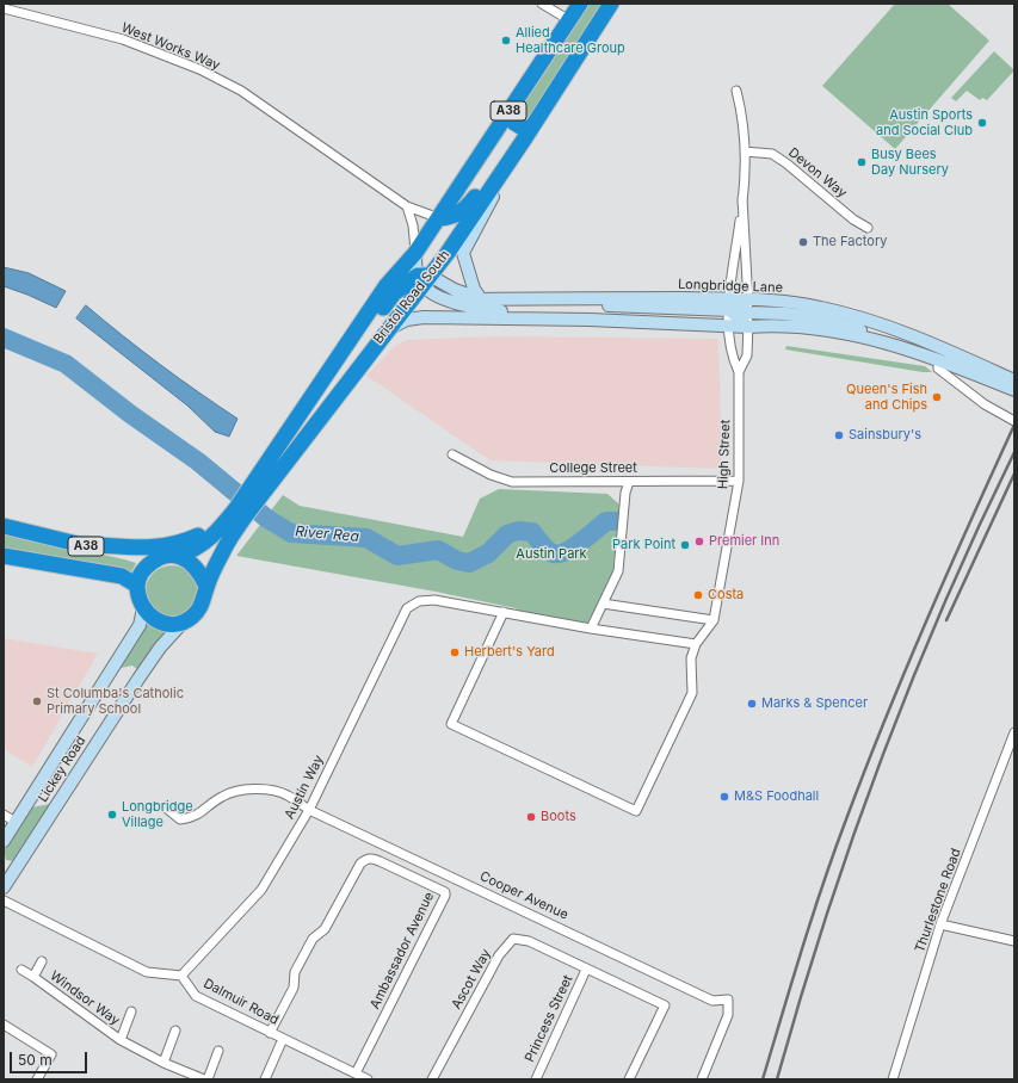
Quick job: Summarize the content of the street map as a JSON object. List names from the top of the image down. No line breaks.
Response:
{"streets":{"highway":["A38","Bristol Road South"],"street":["West Works Way","Devon Way","Longbridge Lane","High Street","College Street","Lickey Road","Austin Way","Cooper Avenue","Thurlestone Road","Ambassador Avenue","Ascot Way","Windsor Way","Dalmuir Road","Princess Street"]},"crossings":[["West Works Way","Bristol Road South"],["A38","Bristol Road South"],["A38","Lickey Road"],["Longbridge Lane","Bristol Road South"],["Longbridge Lane","High Street"],["Bristol Road South","Lickey Road"],["High Street","College Street"],["High Street","Austin Way"],["Austin Way","Cooper Avenue"],["Austin Way","Dalmuir Road"],["Ambassador Avenue","Dalmuir Road"],["Ascot Way","Princess Street"]],"water":["River Rea"],"parks":["Austin Park"],"places":["Allied Healthcare Group","Austin Sports and Social Club","Busy Bees Day Nursery","The Factory","Queen's Fish and Chips","Sainsbury's","Premier Inn","Park Point","Costa","Herbert's Yard","St Columba's Catholic Primary School","Marks & Spencer","M&S Foodhall","Longbridge Village","Boots"],"scale_bar":"50 m"}
